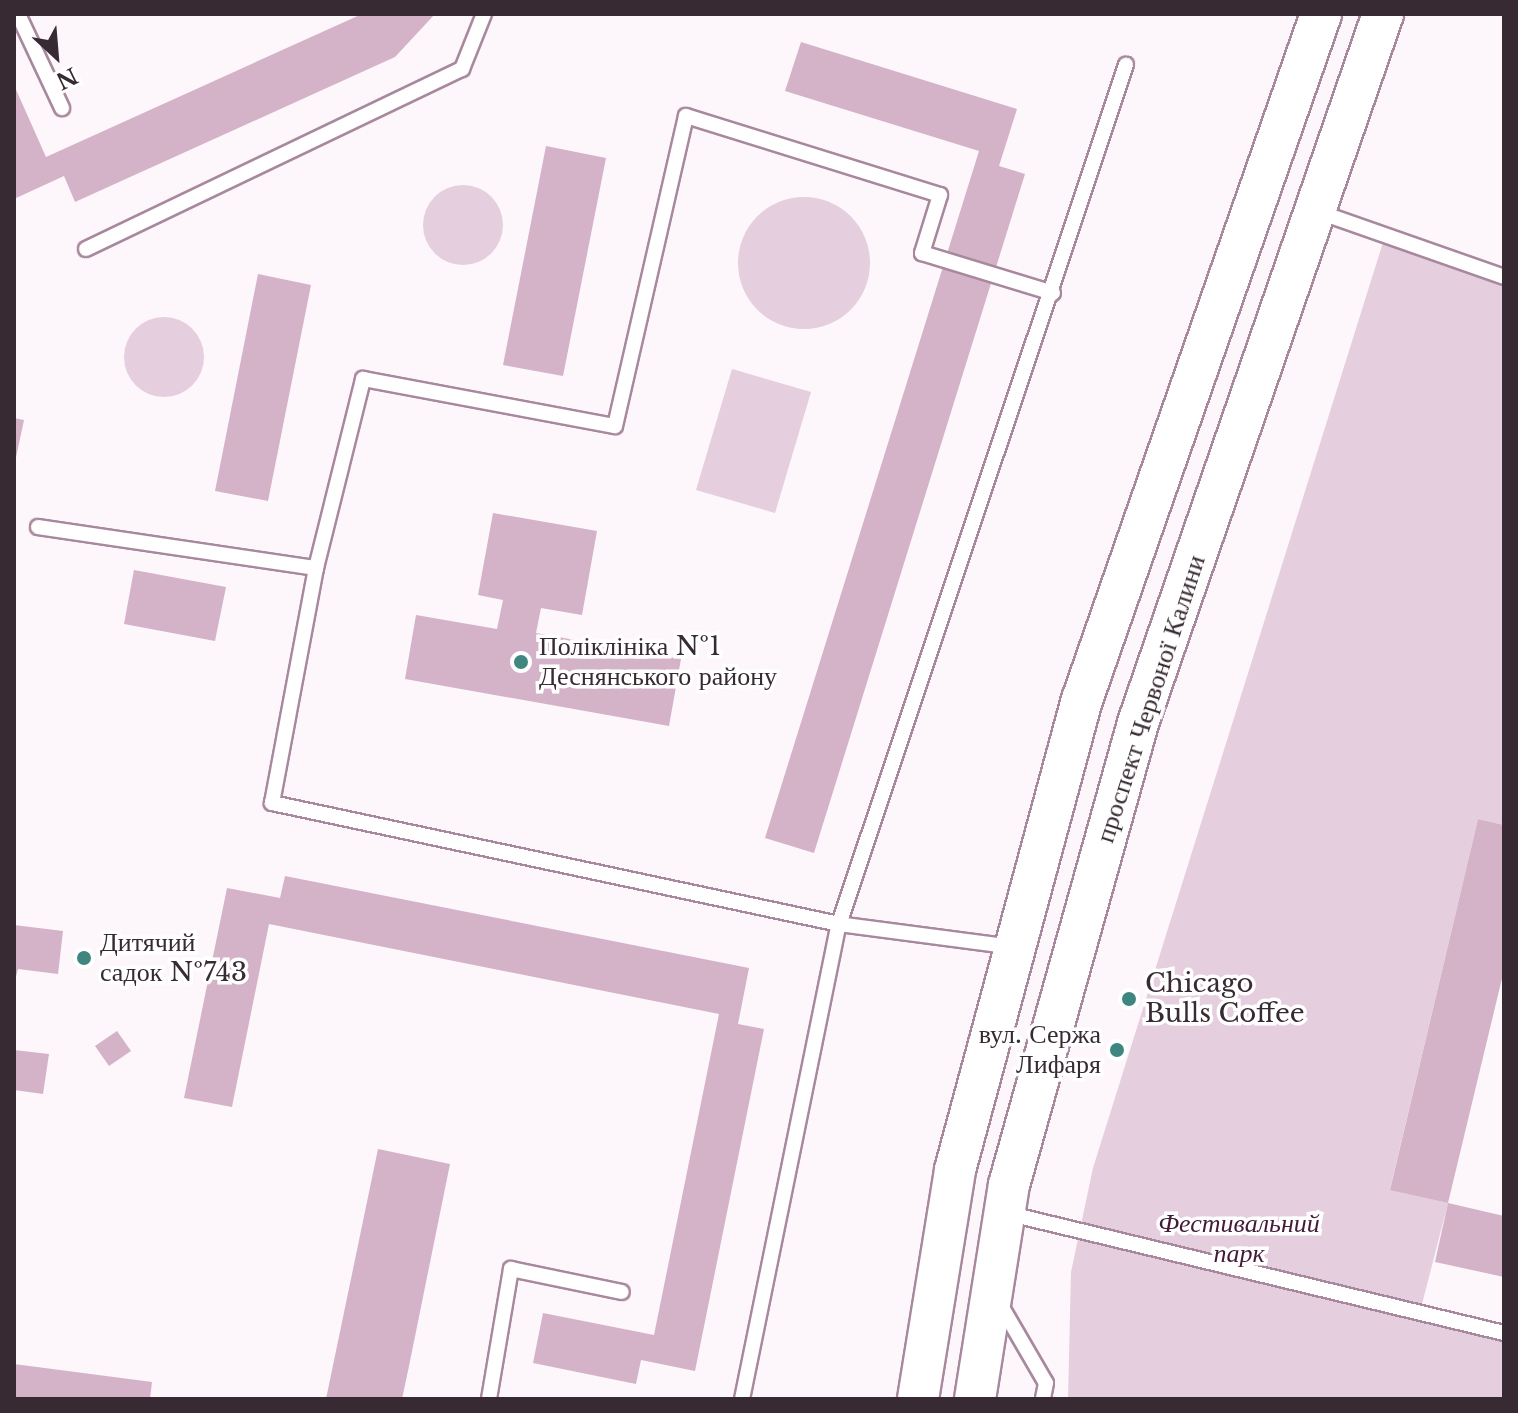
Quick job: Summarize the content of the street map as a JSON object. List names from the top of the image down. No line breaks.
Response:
{"streets":{"main road":["проспект Червоної Калини"]},"parks":["Фестивальний парк"],"places":["Поліклініка №1 Деснянського району","Дитячий садок №743","Chicago Bulls Coffee","вул. Сержа Лифаря"],"north":"bottom right"}
